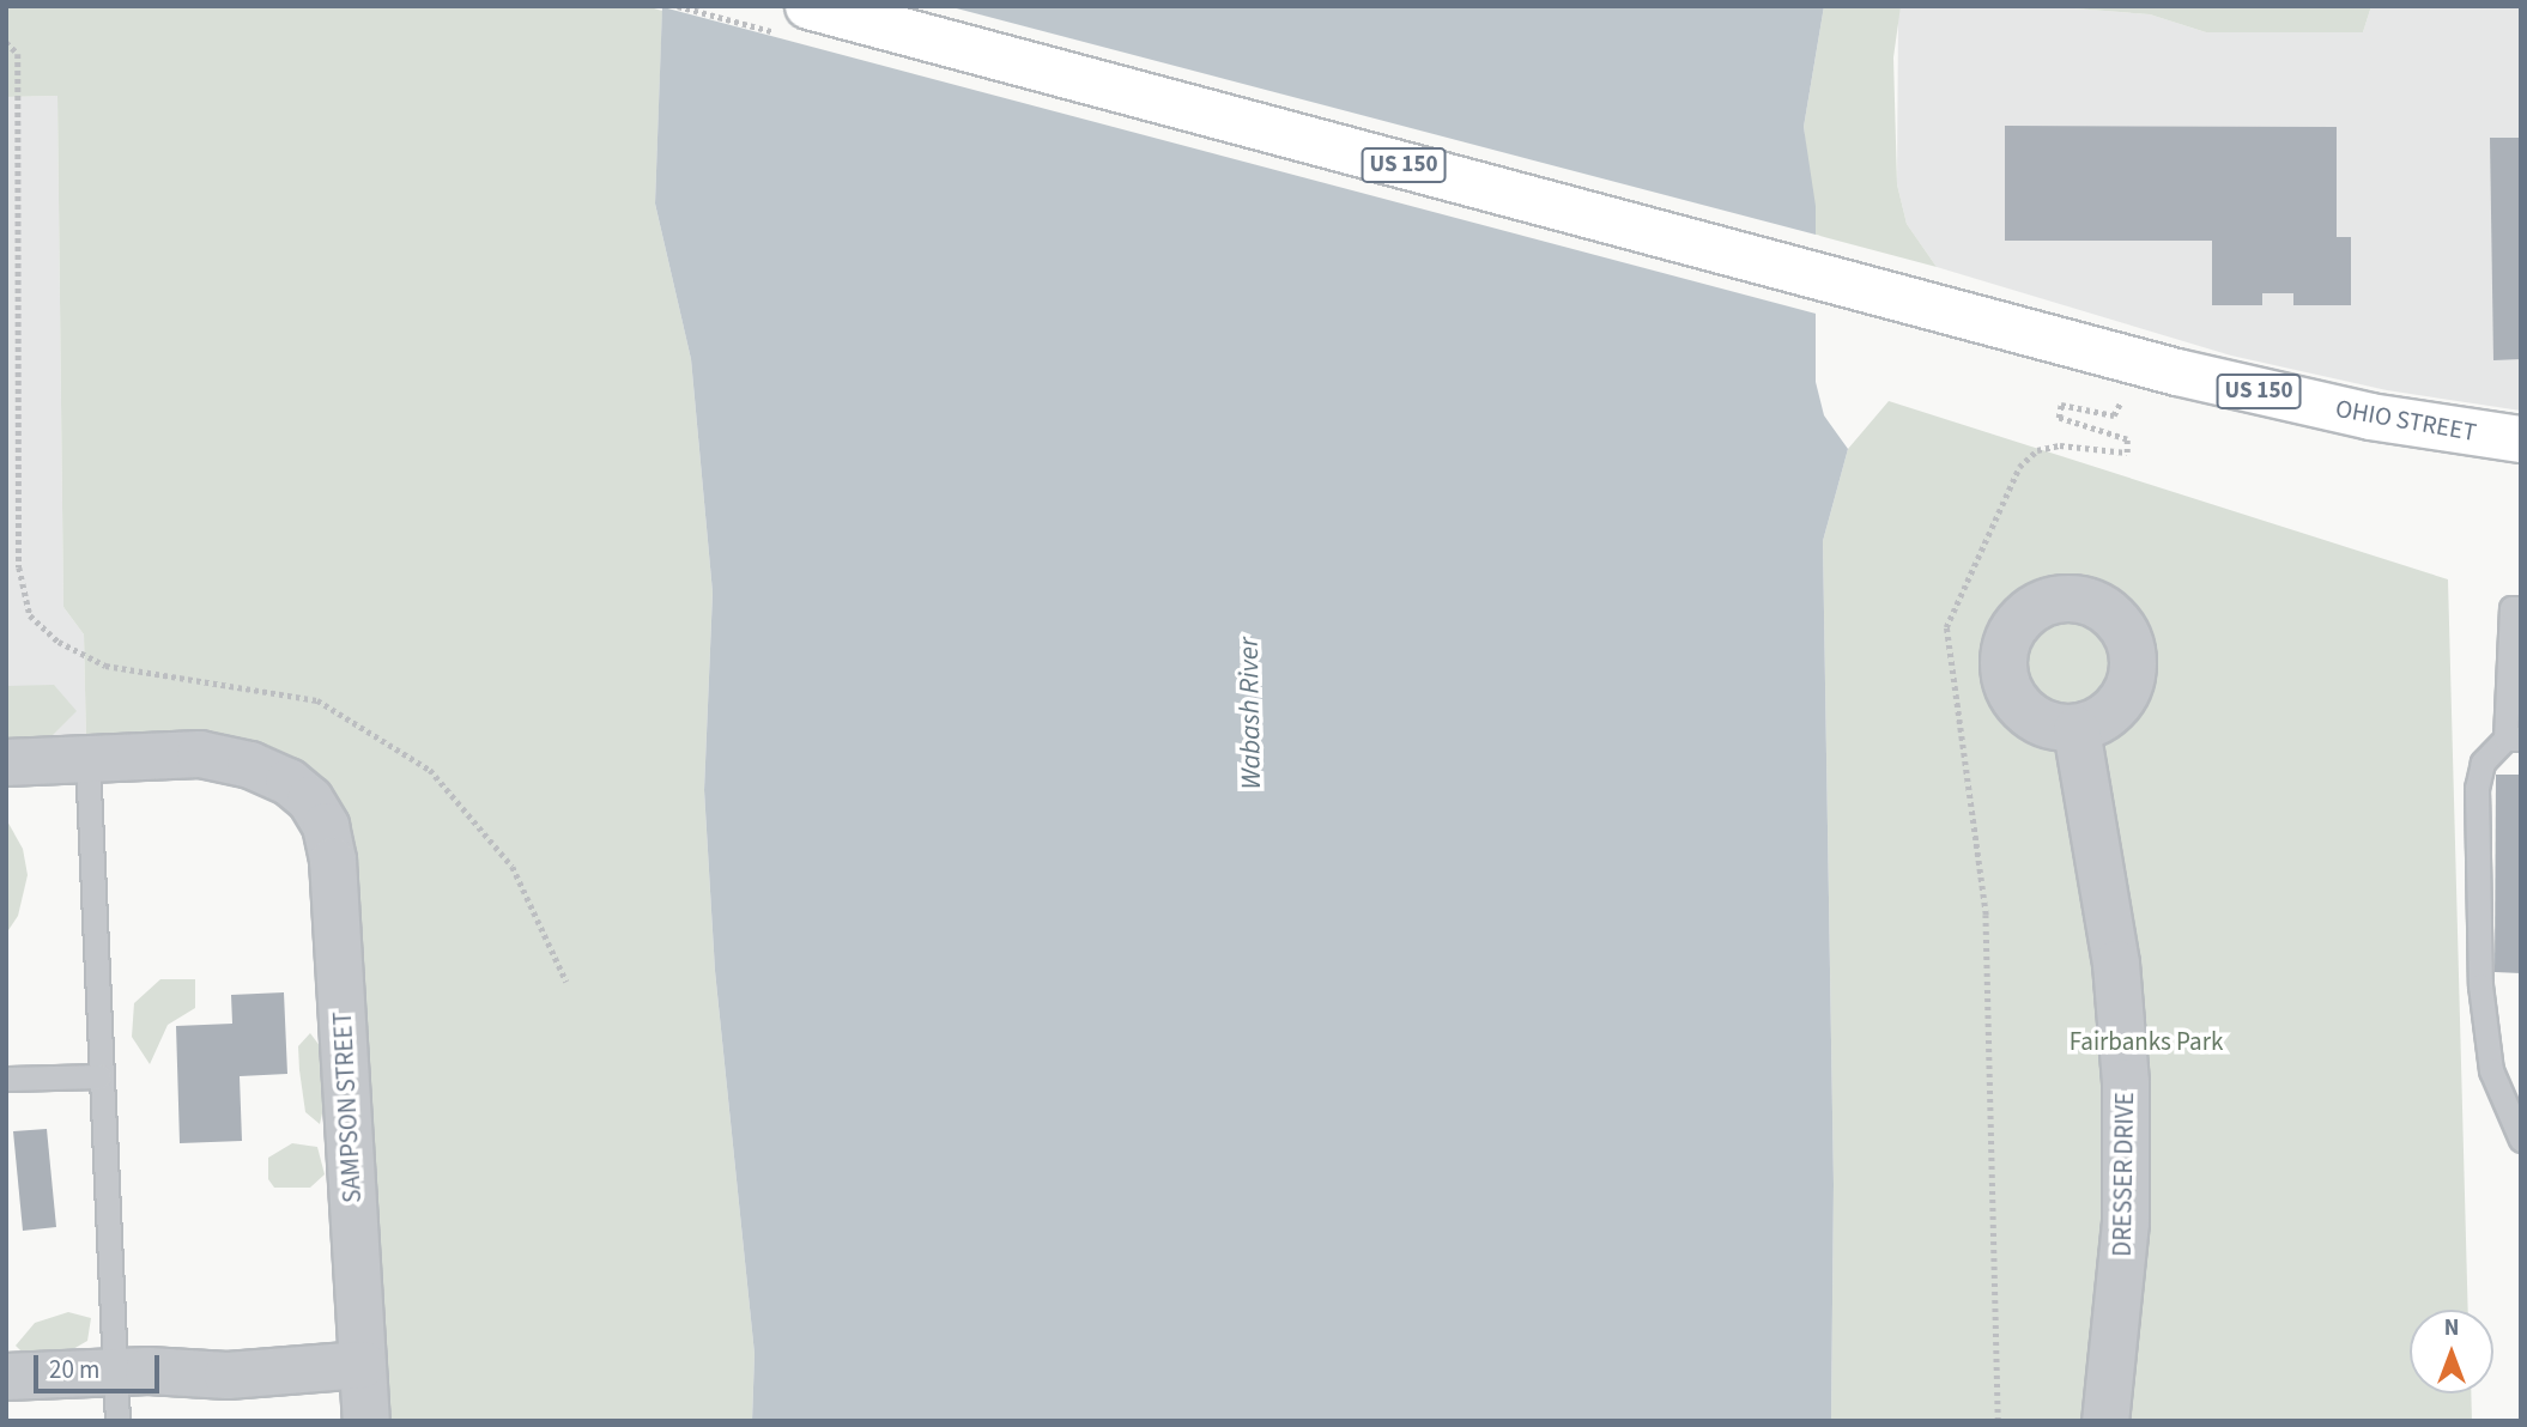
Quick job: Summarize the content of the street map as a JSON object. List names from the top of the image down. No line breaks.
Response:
{"streets":{"main road":["US 150","OHIO STREET"],"street":["SAMPSON STREET","DRESSER DRIVE"]},"water":["Wabash River"],"parks":["Fairbanks Park"],"scale_bar":"20 m","north":"top"}
